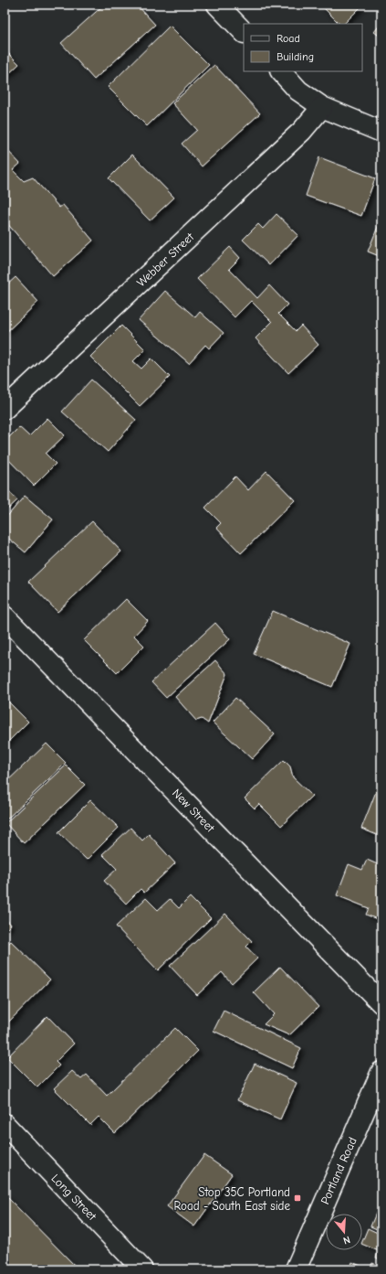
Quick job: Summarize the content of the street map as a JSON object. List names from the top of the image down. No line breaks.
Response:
{"streets":{"street":["Webber Street","New Street","Portland Road","Long Street"]},"places":{"transit":["Stop 35C Portland Road - South East side"]},"legend":["Road","Building"],"north":"bottom"}
